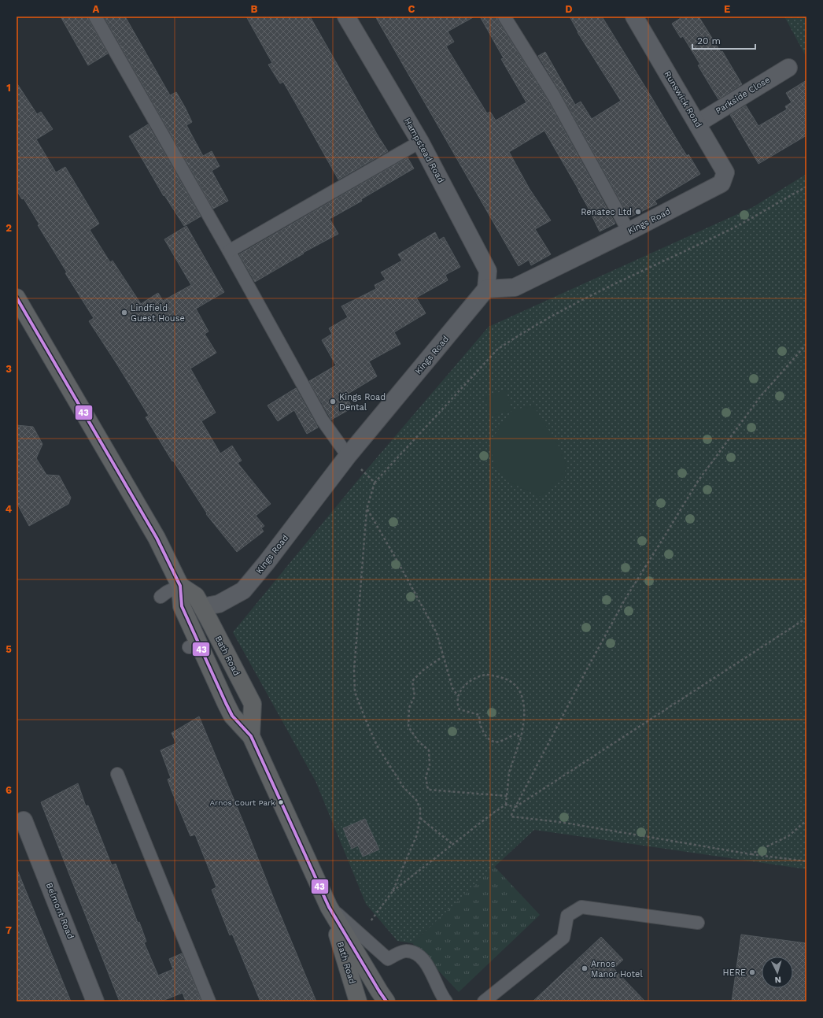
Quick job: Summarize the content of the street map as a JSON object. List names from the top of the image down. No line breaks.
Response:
{"streets":{"highway":["Bath Road"],"street":["Parkside Close","Runswick Road","Hampstead Road","Kings Road","Belmont Road"]},"crossings":[["Parkside Close","Runswick Road"],["Runswick Road","Kings Road"],["Hampstead Road","Kings Road"],["Kings Road","Bath Road"]],"places":["Renatec Ltd","Lindfield Guest House","Kings Road Dental","Arnos Court Park","Arnos Manor Hotel","HERE"],"lines":["transit line 43"],"scale_bar":"20 m","north":"bottom","grid":{"columns":["A","B","C","D","E"],"rows":["1","2","3","4","5","6","7"]}}
